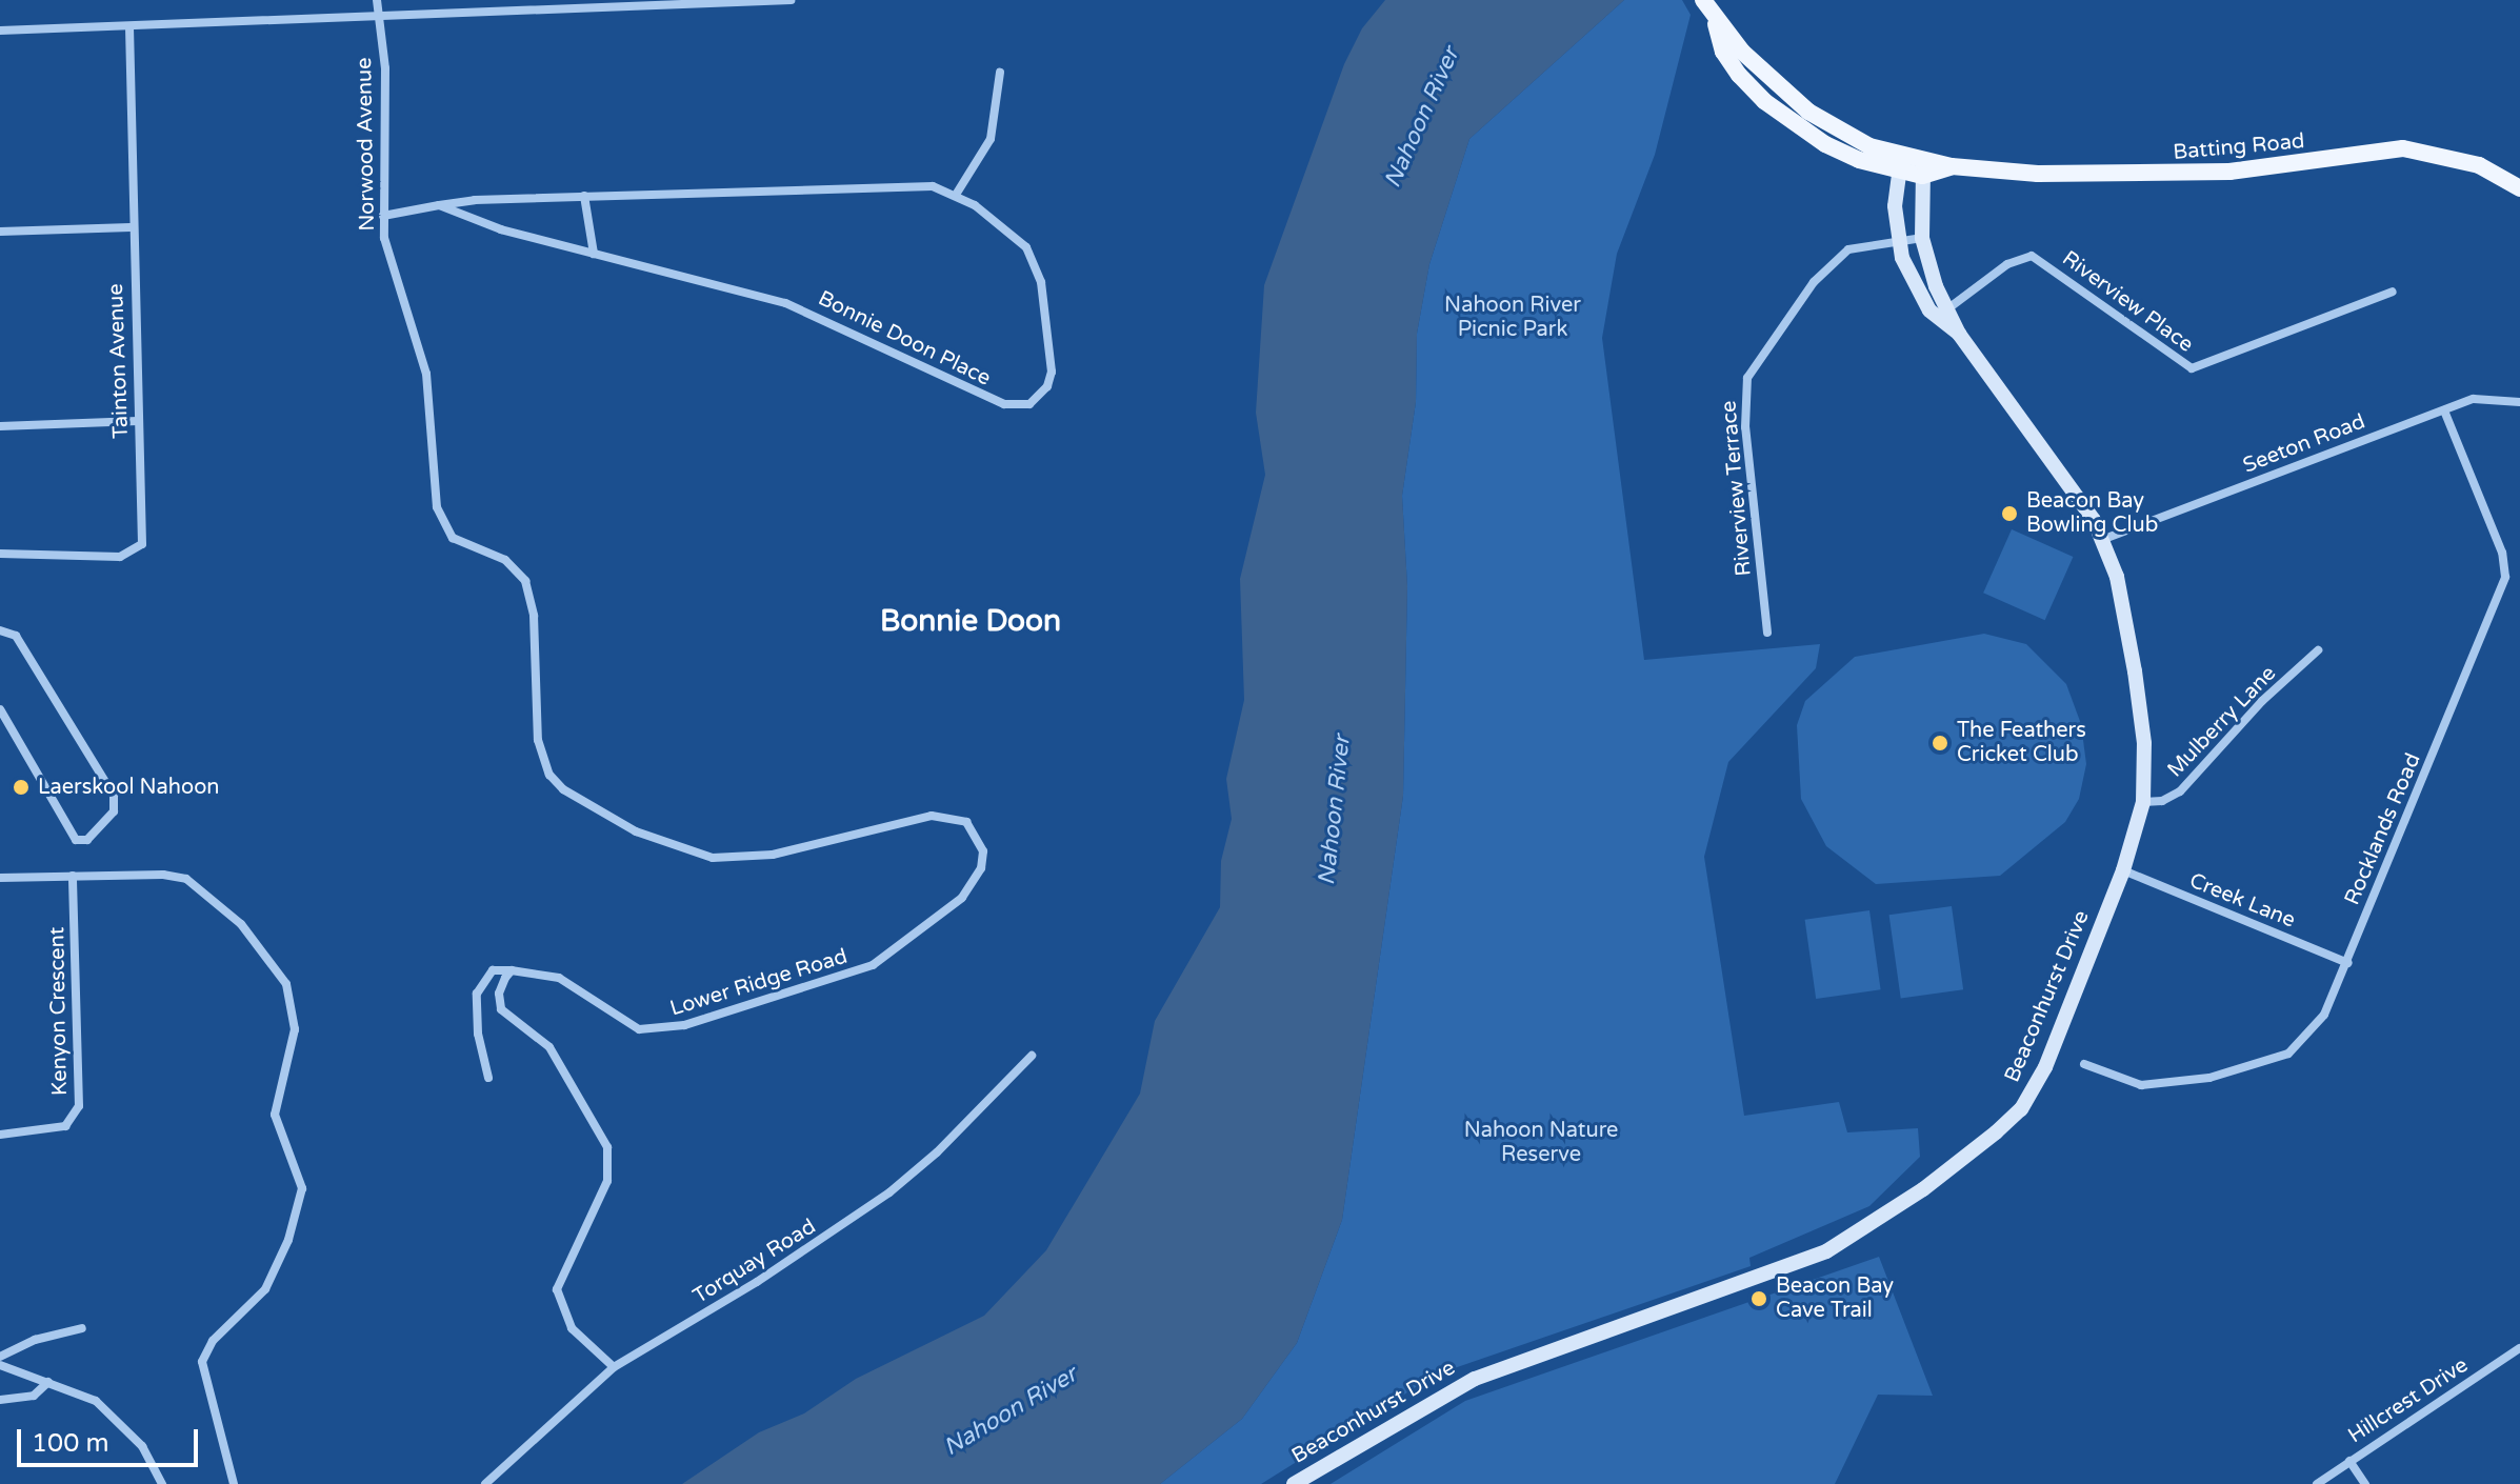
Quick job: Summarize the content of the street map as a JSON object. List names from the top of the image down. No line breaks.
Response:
{"streets":{"main road":["Batting Road"],"street":["Norwood Avenue","Riverview Place","Bonnie Doon Place","Tainton Avenue","Seeton Road","Riverview Terrace","Mulberry Lane","Rocklands Road","Creek Lane","Lower Ridge Road","Beaconhurst Drive","Kenyon Crescent","Torquay Road","Hillcrest Drive"]},"crossings":[["Norwood Avenue","Bonnie Doon Place"],["Norwood Avenue","Lower Ridge Road"],["Batting Road","Beaconhurst Drive"],["Riverview Place","Beaconhurst Drive"],["Seeton Road","Rocklands Road"],["Seeton Road","Beaconhurst Drive"],["Riverview Terrace","Beaconhurst Drive"],["Mulberry Lane","Beaconhurst Drive"],["Rocklands Road","Creek Lane"],["Creek Lane","Beaconhurst Drive"]],"districts":["Bonnie Doon"],"water":["Nahoon River"],"parks":["Nahoon River Picnic Park","Nahoon Nature Reserve"],"places":["Beacon Bay Bowling Club","The Feathers Cricket Club","Laerskool Nahoon","Beacon Bay Cave Trail"],"scale_bar":"100 m"}
